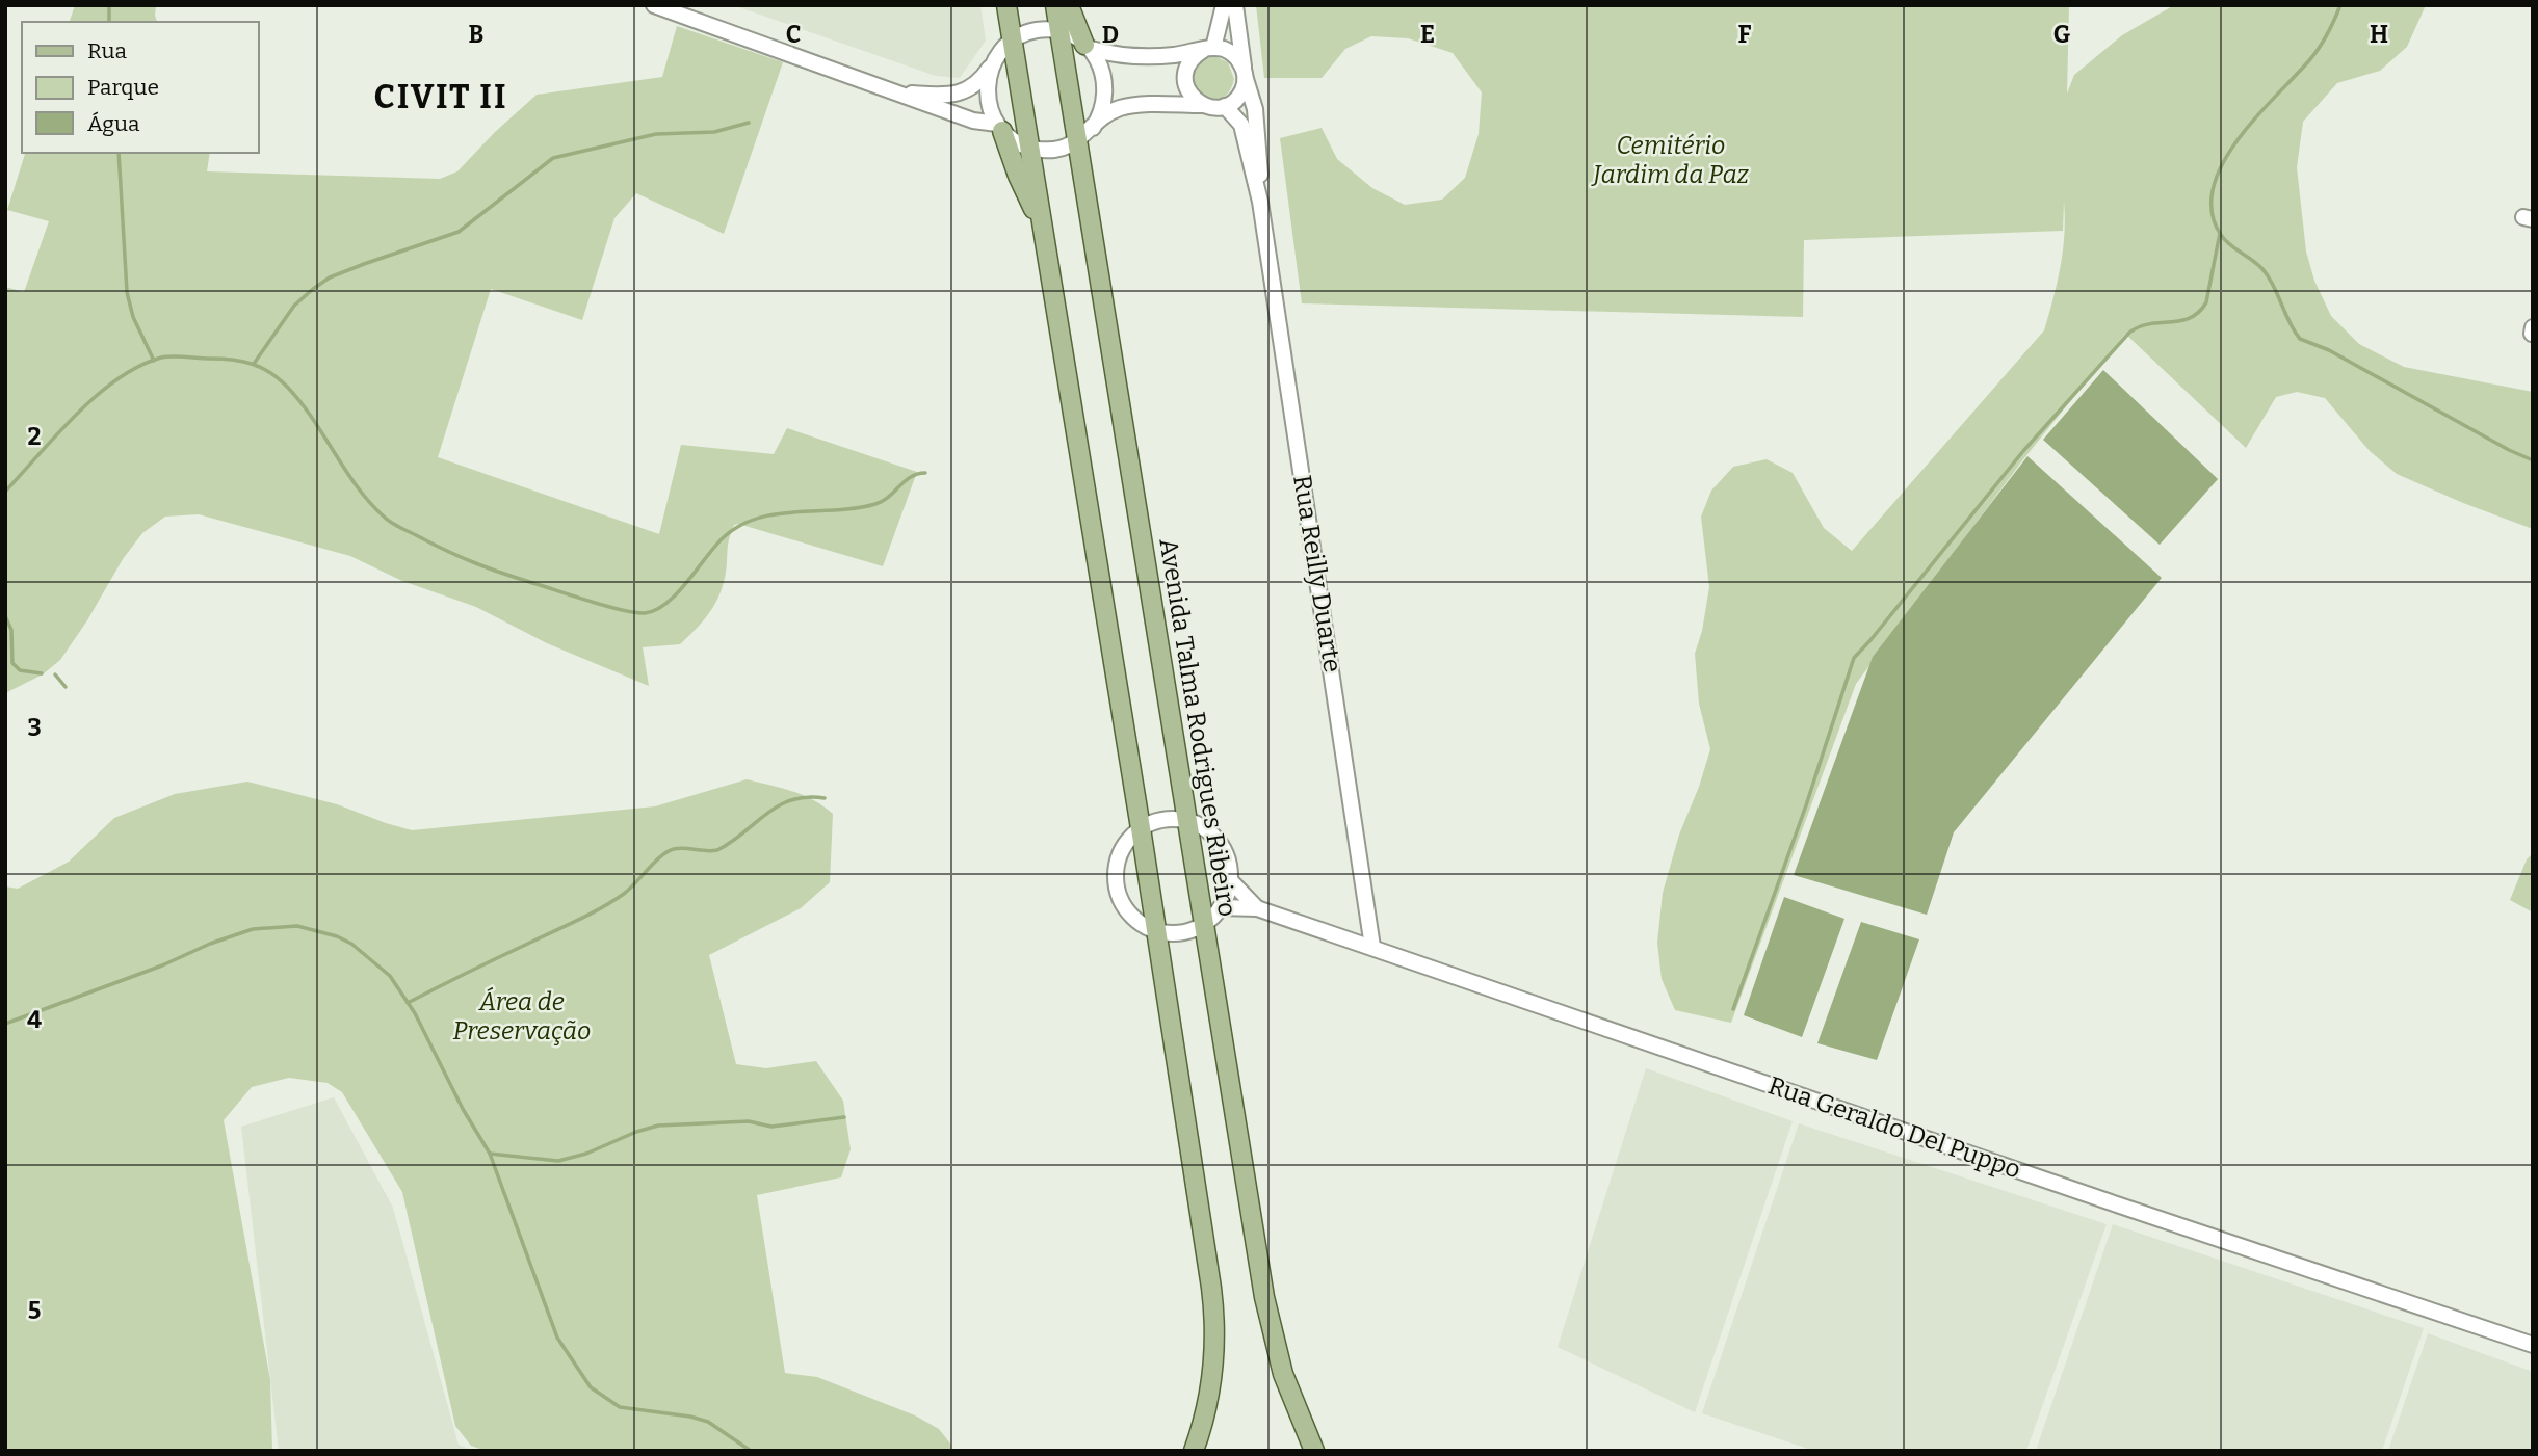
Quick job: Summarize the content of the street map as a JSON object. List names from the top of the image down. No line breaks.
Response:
{"streets":{"main road":["Avenida Talma Rodrigues Ribeiro"],"street":["Rua Reilly Duarte","Rua Geraldo Del Puppo"]},"crossings":[["Rua Reilly Duarte","Rua Geraldo Del Puppo"]],"districts":["CIVIT II"],"parks":["Cemitério Jardim da Paz","Área de Preservação"],"legend":["Rua","Parque","Água"],"grid":{"columns":["B","C","D","E","F","G","H"],"rows":["2","3","4","5"]}}
